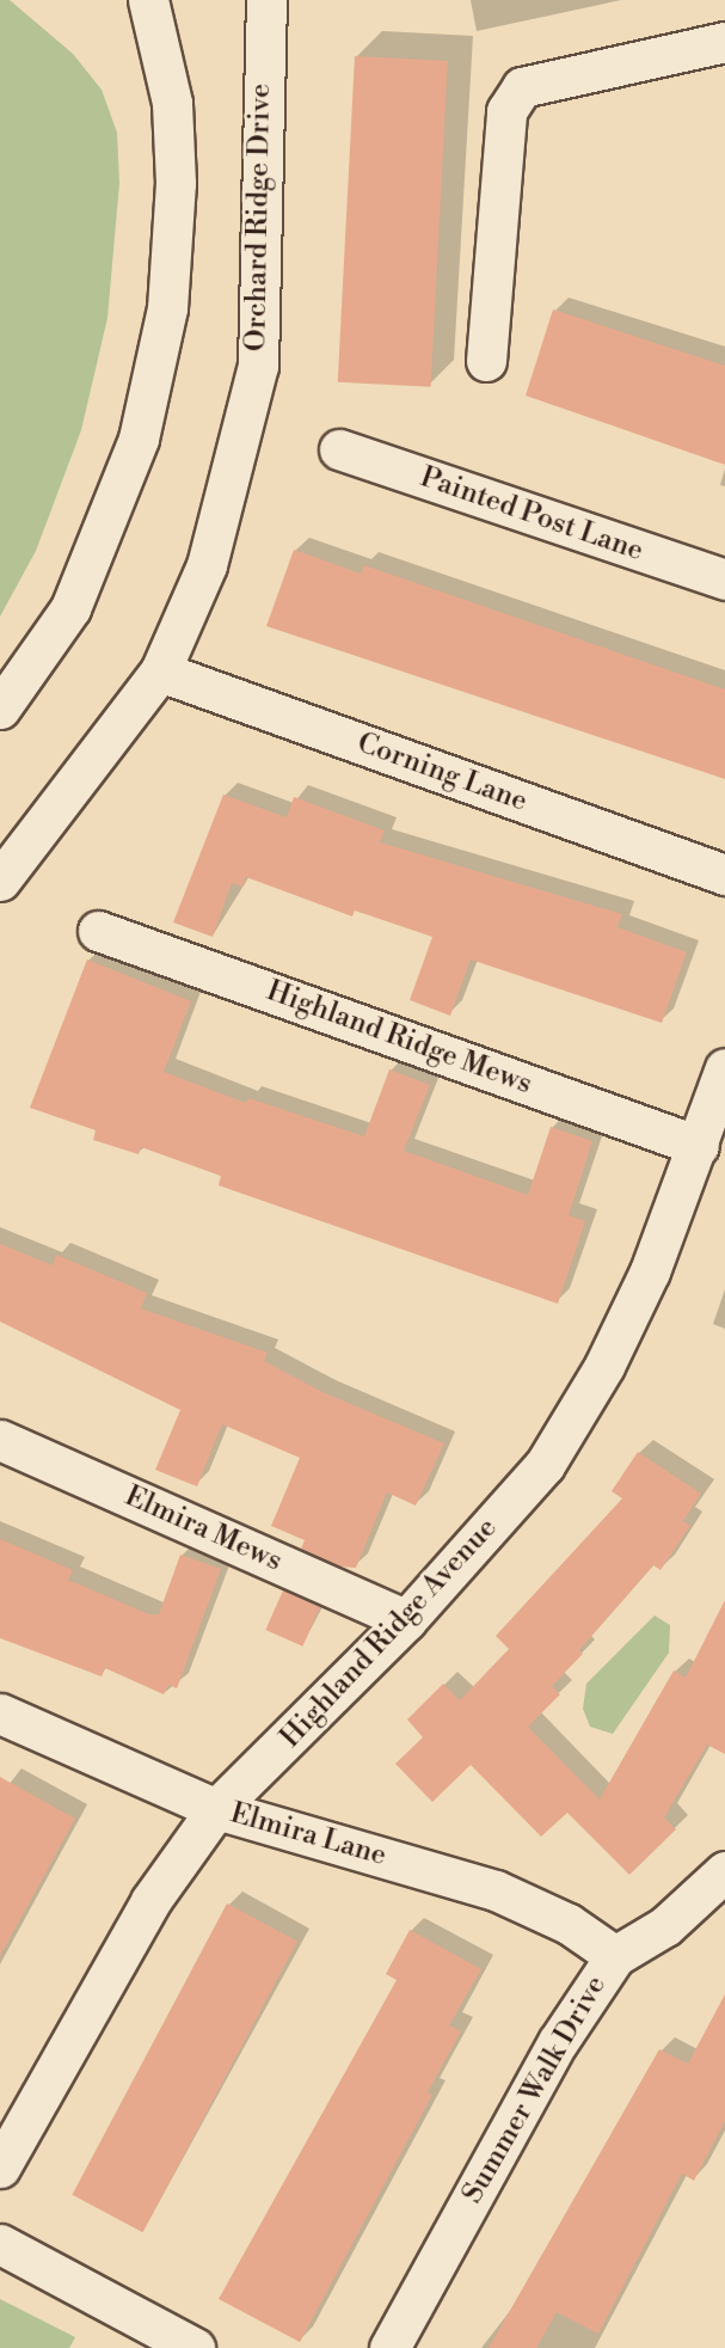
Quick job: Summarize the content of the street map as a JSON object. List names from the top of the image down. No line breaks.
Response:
{"streets":{"street":["Orchard Ridge Drive","Painted Post Lane","Corning Lane","Highland Ridge Mews","Elmira Mews","Highland Ridge Avenue","Elmira Lane","Summer Walk Drive"]},"crossings":[["Orchard Ridge Drive","Corning Lane"],["Highland Ridge Mews","Highland Ridge Avenue"],["Elmira Mews","Highland Ridge Avenue"],["Highland Ridge Avenue","Elmira Lane"],["Elmira Lane","Summer Walk Drive"]]}
